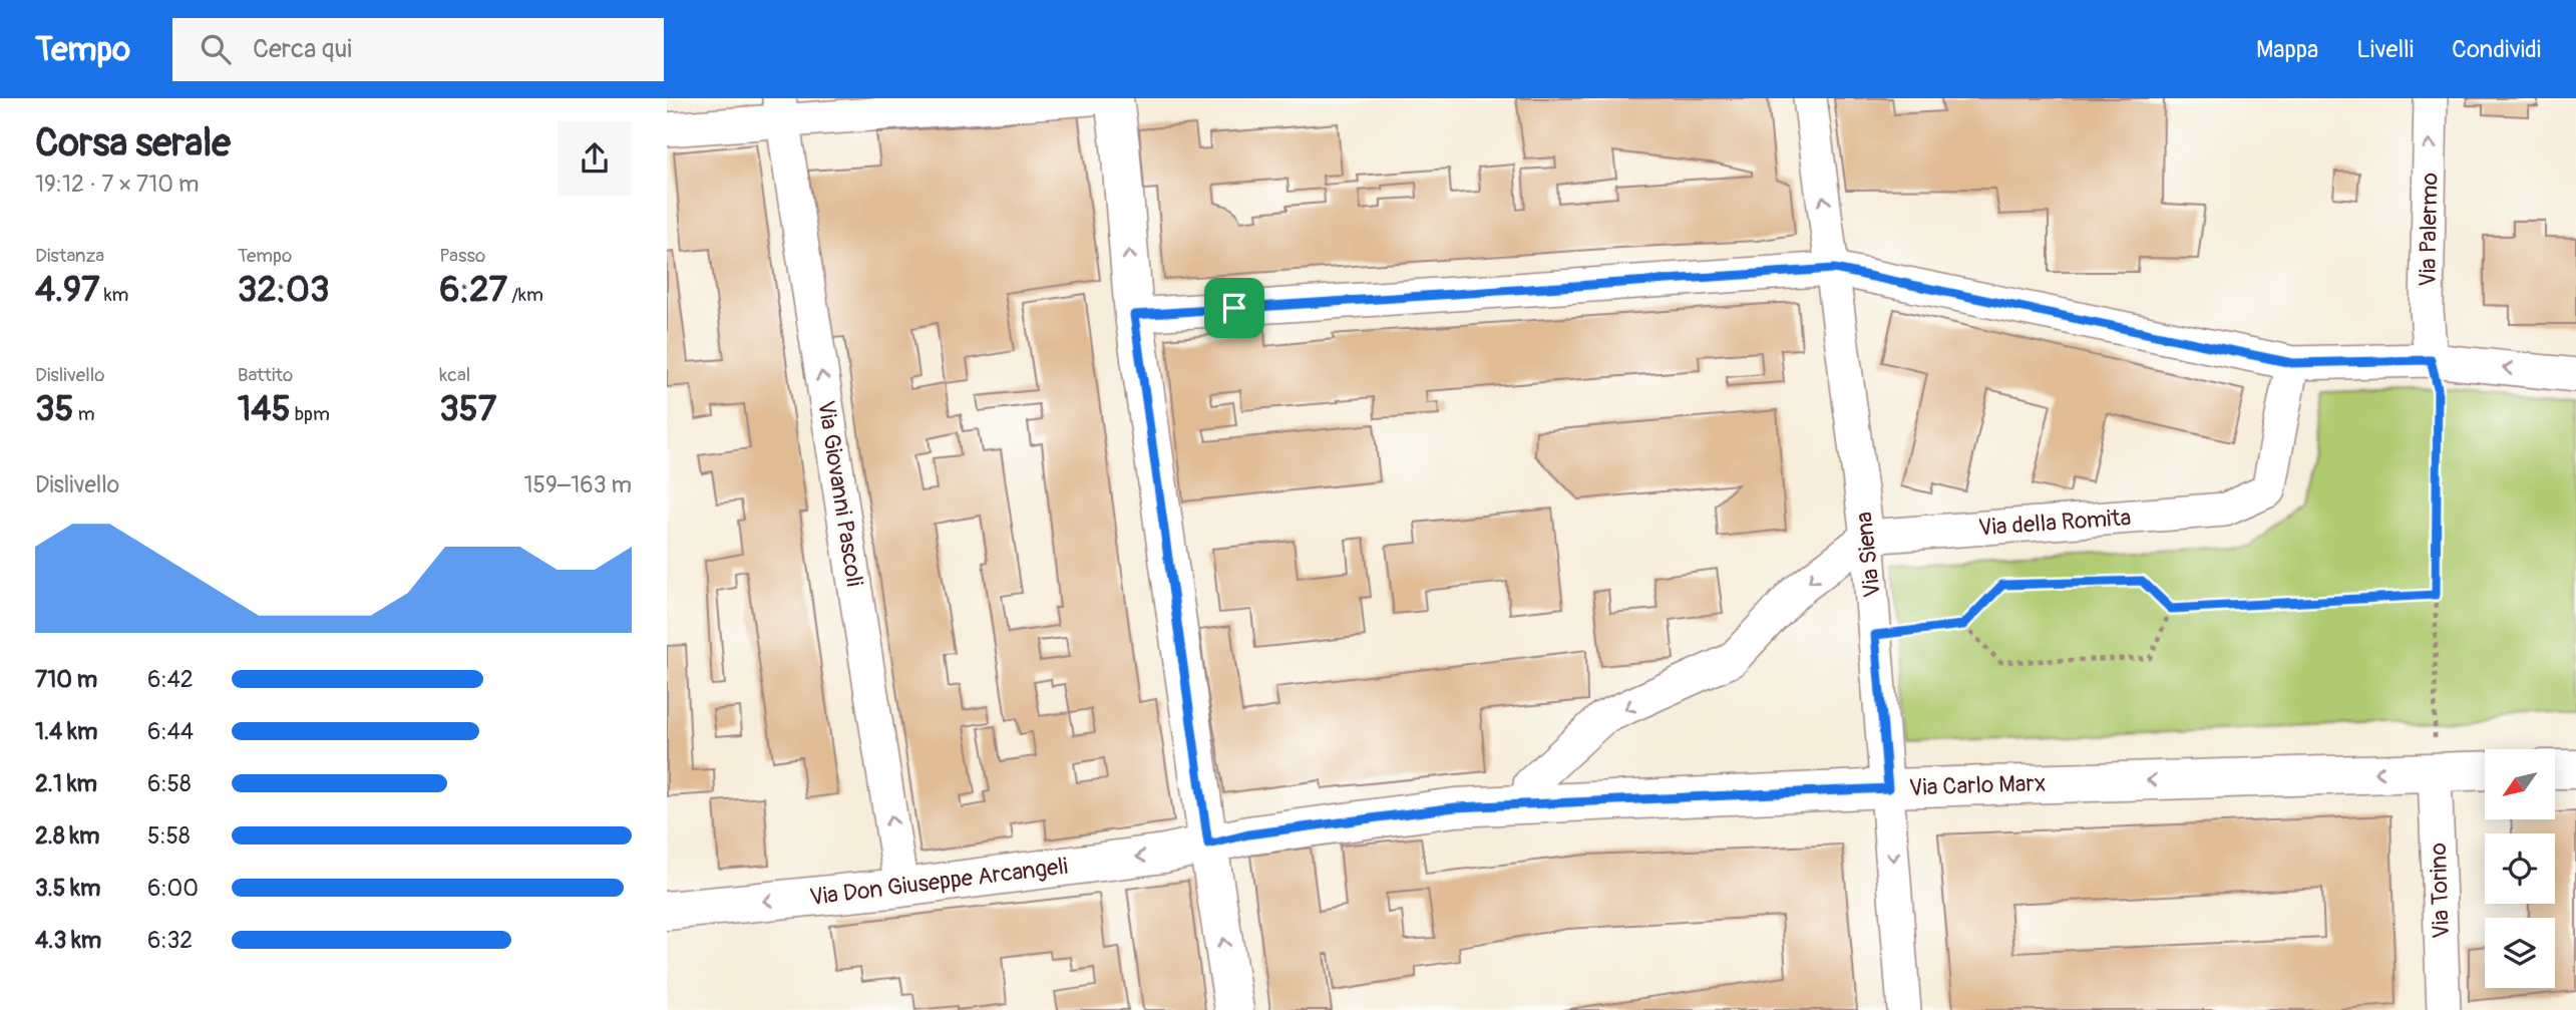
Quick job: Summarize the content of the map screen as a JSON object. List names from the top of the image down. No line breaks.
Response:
{"streets":{"street":["Via Palermo","Via Giovanni Pascoli","Via della Romita","Via Siena","Via Carlo Marx","Via Don Giuseppe Arcangeli","Via Torino"]},"crossings":[["Via Giovanni Pascoli","Via Don Giuseppe Arcangeli"],["Via della Romita","Via Siena"],["Via Siena","Via Carlo Marx"],["Via Carlo Marx","Via Don Giuseppe Arcangeli"],["Via Carlo Marx","Via Torino"]],"one_way":["Via Palermo","Via Giovanni Pascoli","Via Carlo Marx","Via Don Giuseppe Arcangeli"],"north":"bottom left","page":{"header":"Tempo","search":"Cerca qui","nav":["Mappa","Livelli","Condividi"],"heading":["Corsa serale","19:12 · 7 × 710 m"],"stats":[["Distanza","4.97 km"],["Tempo","32:03"],["Passo","6:27 /km"],["Dislivello","35 m"],["Battito","145 bpm"],["kcal","357"]],"chart":["Dislivello","159–163 m"],"list":[{"name":"710 m","note":"6:42"},{"name":"1.4 km","note":"6:44"},{"name":"2.1 km","note":"6:58"},{"name":"2.8 km","note":"5:58"},{"name":"3.5 km","note":"6:00"},{"name":"4.3 km","note":"6:32"}]}}
